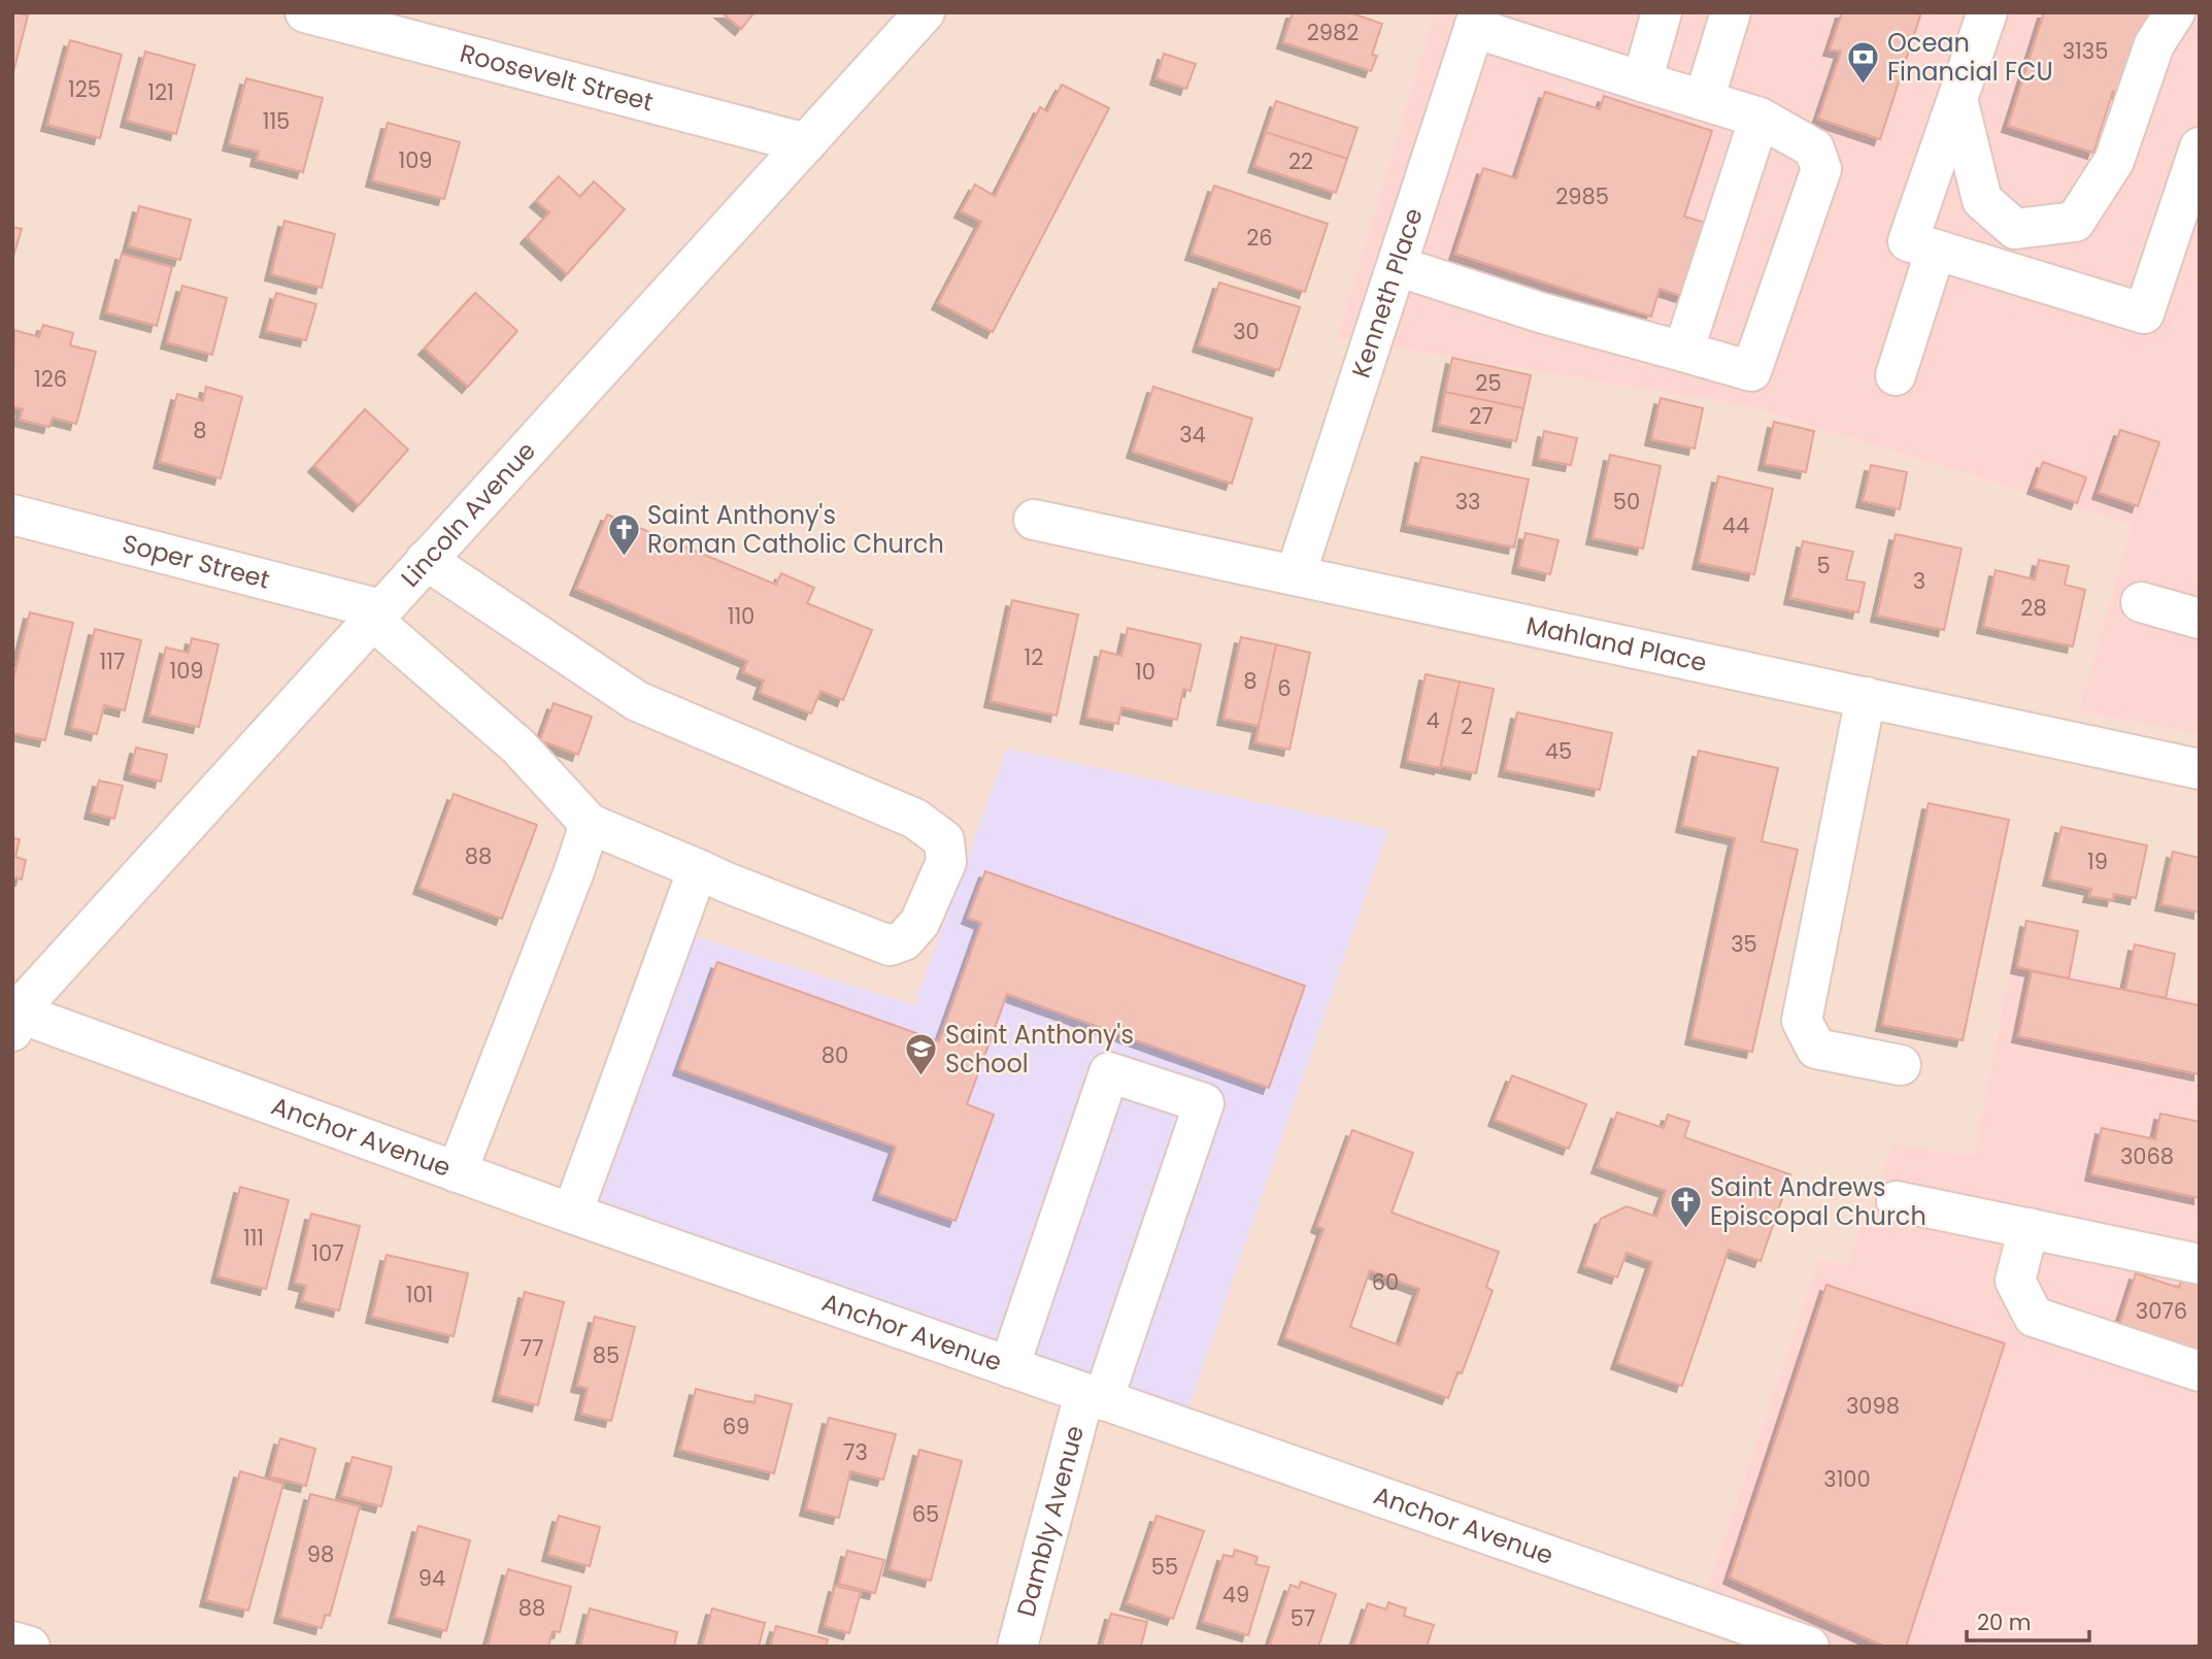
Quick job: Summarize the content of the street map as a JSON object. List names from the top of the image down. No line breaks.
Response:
{"streets":{"street":["Roosevelt Street","Kenneth Place","Lincoln Avenue","Soper Street","Mahland Place","Anchor Avenue","Dambly Avenue"]},"crossings":[["Roosevelt Street","Lincoln Avenue"],["Kenneth Place","Mahland Place"],["Lincoln Avenue","Soper Street"],["Lincoln Avenue","Anchor Avenue"],["Anchor Avenue","Dambly Avenue"]],"places":{"bank":["Ocean Financial FCU"],"church":["Saint Anthony's Roman Catholic Church","Saint Andrews Episcopal Church"],"school or university":["Saint Anthony's School"]},"house_numbers":["2982","3135","125","121","115","109","22","2985","26","30","126","25","27","8","34","33","50","44","5","3","28","110","12","117","109","10","8","6","4","2","45","88","19","35","80","3068","111","107","60","101","3076","77","85","3098","69","73","3100","65","98","55","94","49","88","57"],"scale_bar":"20 m"}
